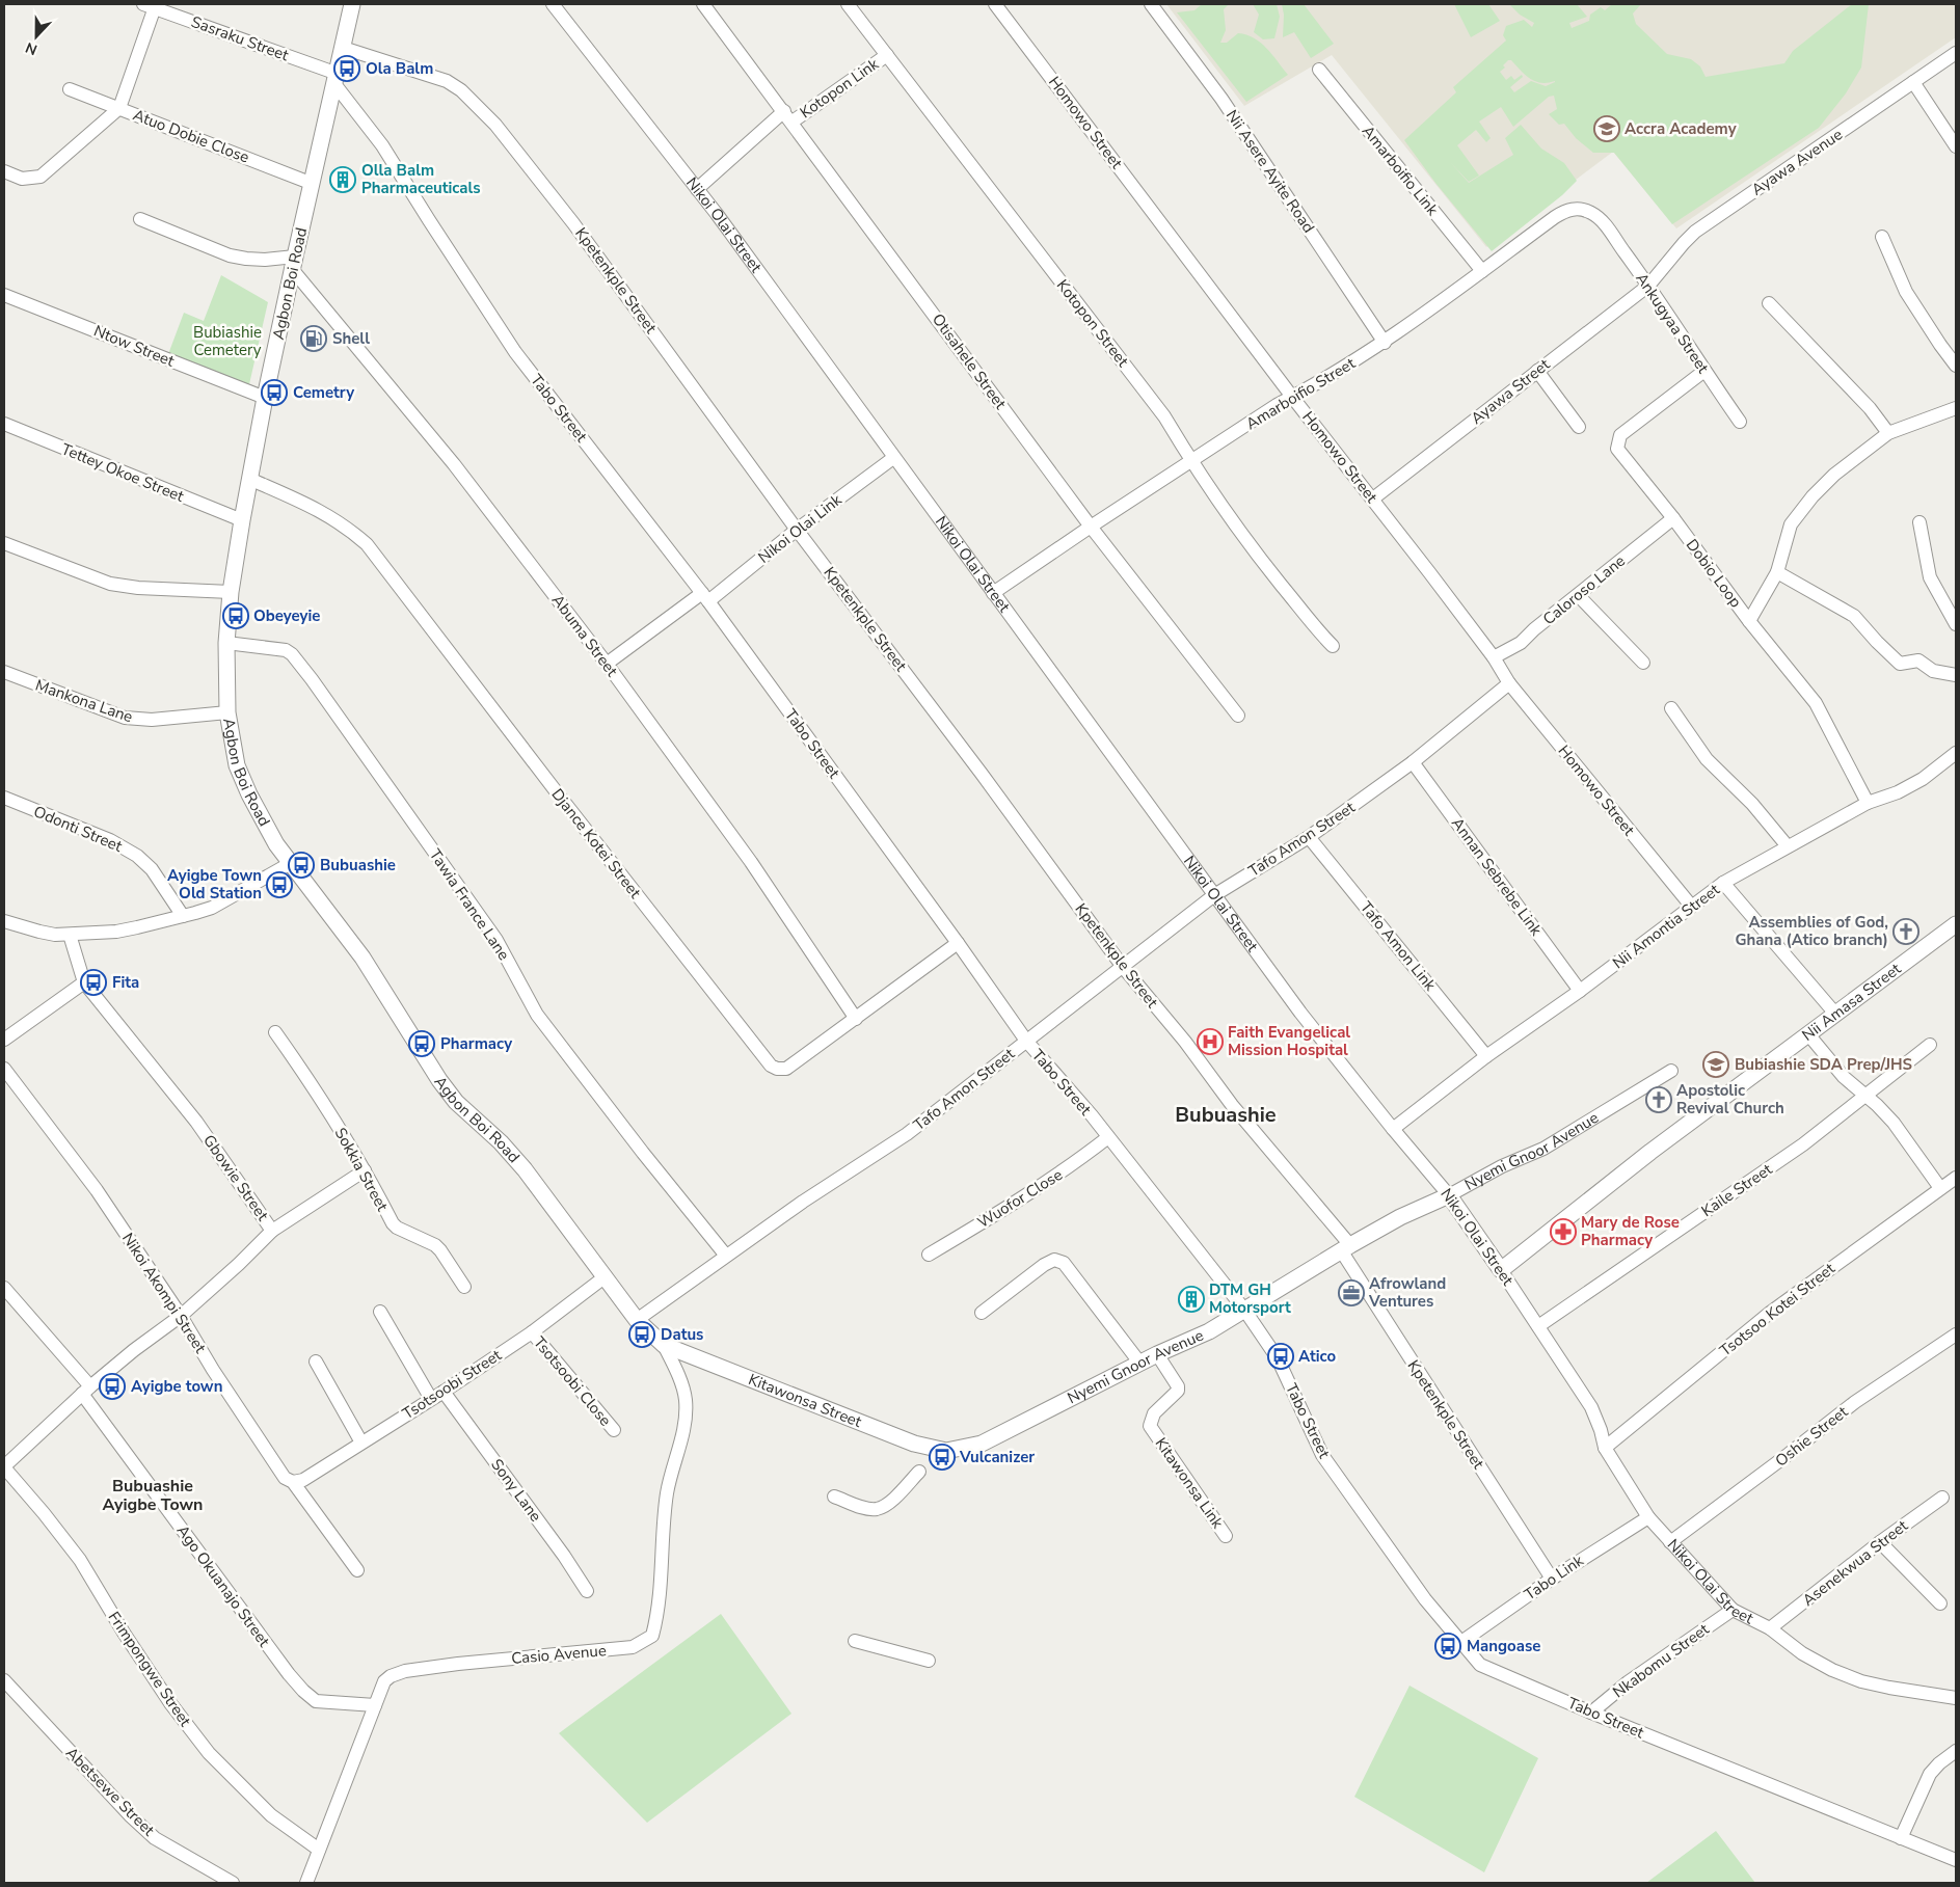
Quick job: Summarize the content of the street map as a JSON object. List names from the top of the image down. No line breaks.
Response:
{"streets":{"street":["Sasraku Street","Kotopon Link","Homowo Street","Atuo Dobie Close","Ayawa Avenue","Amarboifio Link","Nii Asere Ayite Road","Nikoi Olai Street","Kpetenkple Street","Agbon Boi Road","Kotopon Street","Ankugyaa Street","Ntow Street","Otisahele Street","Ayawa Street","Amarboifio Street","Tabo Street","Tettey Okoe Street","Nikoi Olai Link","Dobio Loop","Caloroso Lane","Abuma Street","Mankona Lane","Odonti Street","Tafo Amon Street","Djance Kotei Street","Annan Sebrebe Link","Tawia France Lane","Nii Amontia Street","Tafo Amon Link","Nii Amasa Street","Nyemi Gnoor Avenue","Sokkia Street","Gbowie Street","Kaile Street","Wuofor Close","Nikoi Akompi Street","Tsotsoo Kotei Street","Tsotsoobi Close","Tsotsoobi Street","Kitawonsa Street","Oshie Street","Kitawonsa Link","Sony Lane","Asenekwua Street","Tabo Link","Ago Okuanajo Street","Casio Avenue","Nkabomu Street","Frimpongwe Street","Abetsewe Street"]},"crossings":[["Sasraku Street","Agbon Boi Road"],["Sasraku Street","Tabo Street"],["Kotopon Link","Nikoi Olai Street"],["Kotopon Link","Kotopon Street"],["Kotopon Link","Otisahele Street"],["Homowo Street","Ayawa Street"],["Homowo Street","Amarboifio Street"],["Homowo Street","Caloroso Lane"],["Homowo Street","Tafo Amon Street"],["Homowo Street","Nii Amontia Street"],["Atuo Dobie Close","Agbon Boi Road"],["Ayawa Avenue","Ankugyaa Street"],["Ayawa Avenue","Ayawa Street"],["Amarboifio Link","Amarboifio Street"],["Nii Asere Ayite Road","Amarboifio Street"],["Nikoi Olai Street","Amarboifio Street"],["Nikoi Olai Street","Nikoi Olai Link"],["Nikoi Olai Street","Tafo Amon Street"],["Nikoi Olai Street","Nii Amontia Street"],["Nikoi Olai Street","Nii Amasa Street"],["Nikoi Olai Street","Nyemi Gnoor Avenue"],["Nikoi Olai Street","Kaile Street"],["Nikoi Olai Street","Tsotsoo Kotei Street"],["Nikoi Olai Street","Oshie Street"],["Nikoi Olai Street","Asenekwua Street"],["Nikoi Olai Street","Tabo Link"],["Nikoi Olai Street","Nkabomu Street"],["Kpetenkple Street","Agbon Boi Road"],["Kpetenkple Street","Nikoi Olai Link"],["Kpetenkple Street","Tafo Amon Street"],["Kpetenkple Street","Nyemi Gnoor Avenue"],["Kpetenkple Street","Tabo Link"],["Agbon Boi Road","Ntow Street"],["Agbon Boi Road","Tabo Street"],["Agbon Boi Road","Tettey Okoe Street"],["Agbon Boi Road","Abuma Street"],["Agbon Boi Road","Mankona Lane"],["Agbon Boi Road","Tafo Amon Street"],["Agbon Boi Road","Djance Kotei Street"],["Agbon Boi Road","Tawia France Lane"],["Agbon Boi Road","Tsotsoobi Street"],["Agbon Boi Road","Kitawonsa Street"],["Agbon Boi Road","Casio Avenue"],["Kotopon Street","Amarboifio Street"],["Ankugyaa Street","Ayawa Street"],["Ankugyaa Street","Amarboifio Street"],["Ankugyaa Street","Dobio Loop"],["Otisahele Street","Amarboifio Street"],["Tabo Street","Nikoi Olai Link"],["Tabo Street","Tafo Amon Street"],["Tabo Street","Djance Kotei Street"],["Tabo Street","Nyemi Gnoor Avenue"],["Tabo Street","Wuofor Close"],["Tabo Street","Tabo Link"],["Tabo Street","Nkabomu Street"],["Nikoi Olai Link","Abuma Street"],["Dobio Loop","Caloroso Lane"],["Dobio Loop","Nii Amontia Street"],["Abuma Street","Djance Kotei Street"],["Tafo Amon Street","Annan Sebrebe Link"],["Tafo Amon Street","Tawia France Lane"],["Tafo Amon Street","Tafo Amon Link"],["Annan Sebrebe Link","Nii Amontia Street"],["Nii Amontia Street","Tafo Amon Link"],["Nyemi Gnoor Avenue","Kitawonsa Street"],["Nyemi Gnoor Avenue","Kitawonsa Link"],["Gbowie Street","Nikoi Akompi Street"],["Gbowie Street","Ago Okuanajo Street"],["Gbowie Street","Frimpongwe Street"],["Nikoi Akompi Street","Tsotsoobi Street"],["Tsotsoobi Close","Tsotsoobi Street"],["Tsotsoobi Street","Sony Lane"],["Kitawonsa Street","Casio Avenue"],["Ago Okuanajo Street","Casio Avenue"],["Casio Avenue","Frimpongwe Street"]],"districts":["Bubuashie","Bubuashie Ayigbe Town"],"parks":["Bubiashie Cemetery"],"places":{"bus stop":["Ola Balm","Cemetry","Obeyeyie","Bubuashie","Ayigbe Town Old Station","Fita","Pharmacy","Datus","Atico","Ayigbe town","Vulcanizer","Mangoase"],"school or university":["Accra Academy","Bubiashie SDA Prep/JHS"],"building":["Olla Balm Pharmaceuticals","DTM GH Motorsport"],"fuel station":["Shell"],"church":["Assemblies of God, Ghana (Atico branch)","Apostolic Revival Church"],"hospital":["Faith Evangelical Mission Hospital"],"pharmacy":["Mary de Rose Pharmacy"],"office":["Afrowland Ventures"]},"north":"bottom"}
